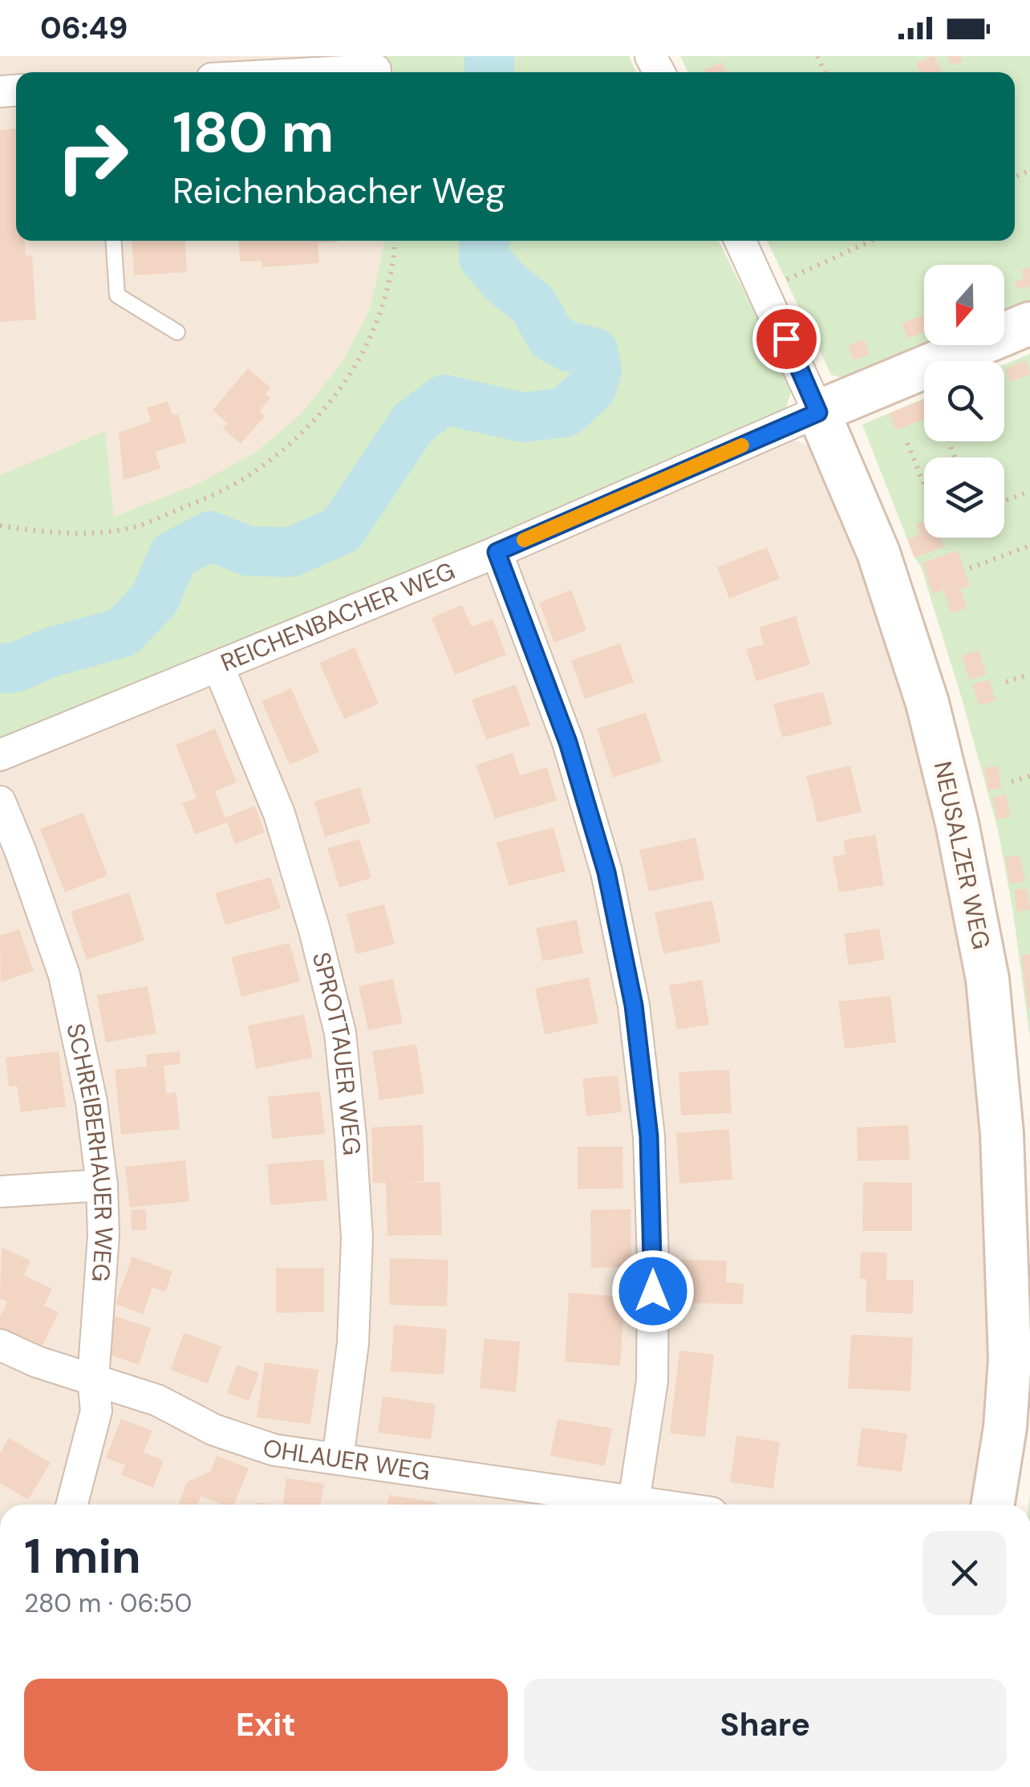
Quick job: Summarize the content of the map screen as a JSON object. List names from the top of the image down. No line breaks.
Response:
{"streets":{"street":["REICHENBACHER WEG","NEUSALZER WEG","SPROTTAUER WEG","SCHREIBERHAUER WEG","OHLAUER WEG"]},"crossings":[["REICHENBACHER WEG","NEUSALZER WEG"],["REICHENBACHER WEG","SPROTTAUER WEG"],["SPROTTAUER WEG","OHLAUER WEG"],["SCHREIBERHAUER WEG","OHLAUER WEG"]],"north":"bottom","page":{"status":"06:49","turn":["180 m","Reichenbacher Weg"],"heading":["1 min","280 m · 06:50"],"buttons":["Exit","Share"]}}
